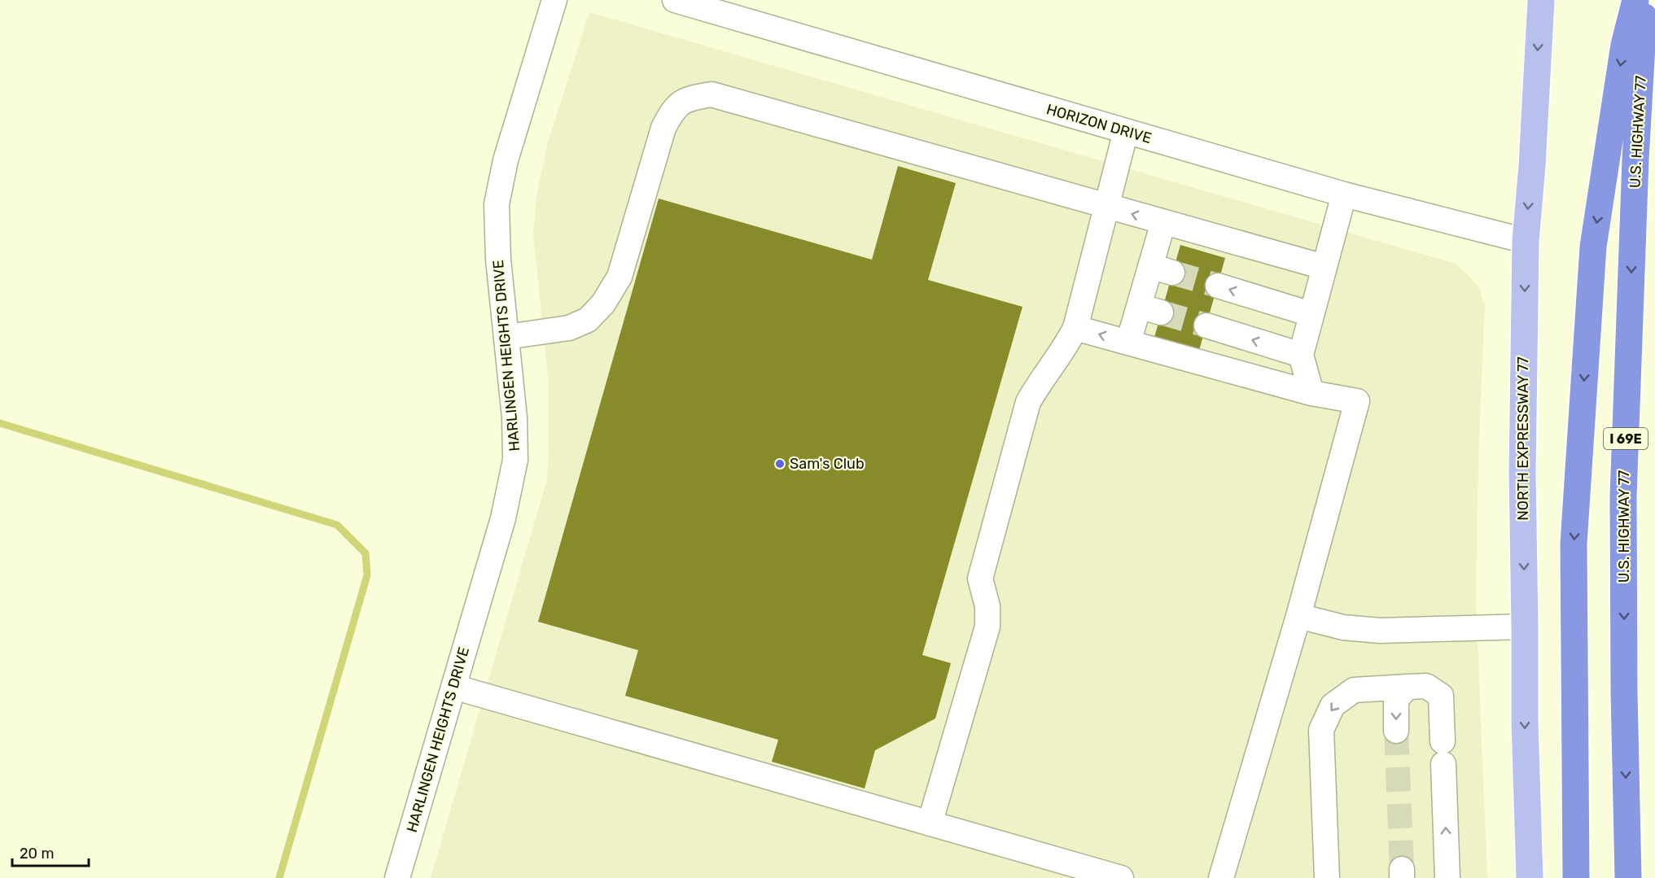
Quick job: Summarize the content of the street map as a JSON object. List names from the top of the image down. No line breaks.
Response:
{"streets":{"highway":["U.S. HIGHWAY 77","I 69E"],"main road":["NORTH EXPRESSWAY 77"],"street":["HORIZON DRIVE","HARLINGEN HEIGHTS DRIVE"]},"crossings":[["HORIZON DRIVE","NORTH EXPRESSWAY 77"]],"one_way":["NORTH EXPRESSWAY 77"],"places":["Sam's Club"],"scale_bar":"20 m"}
